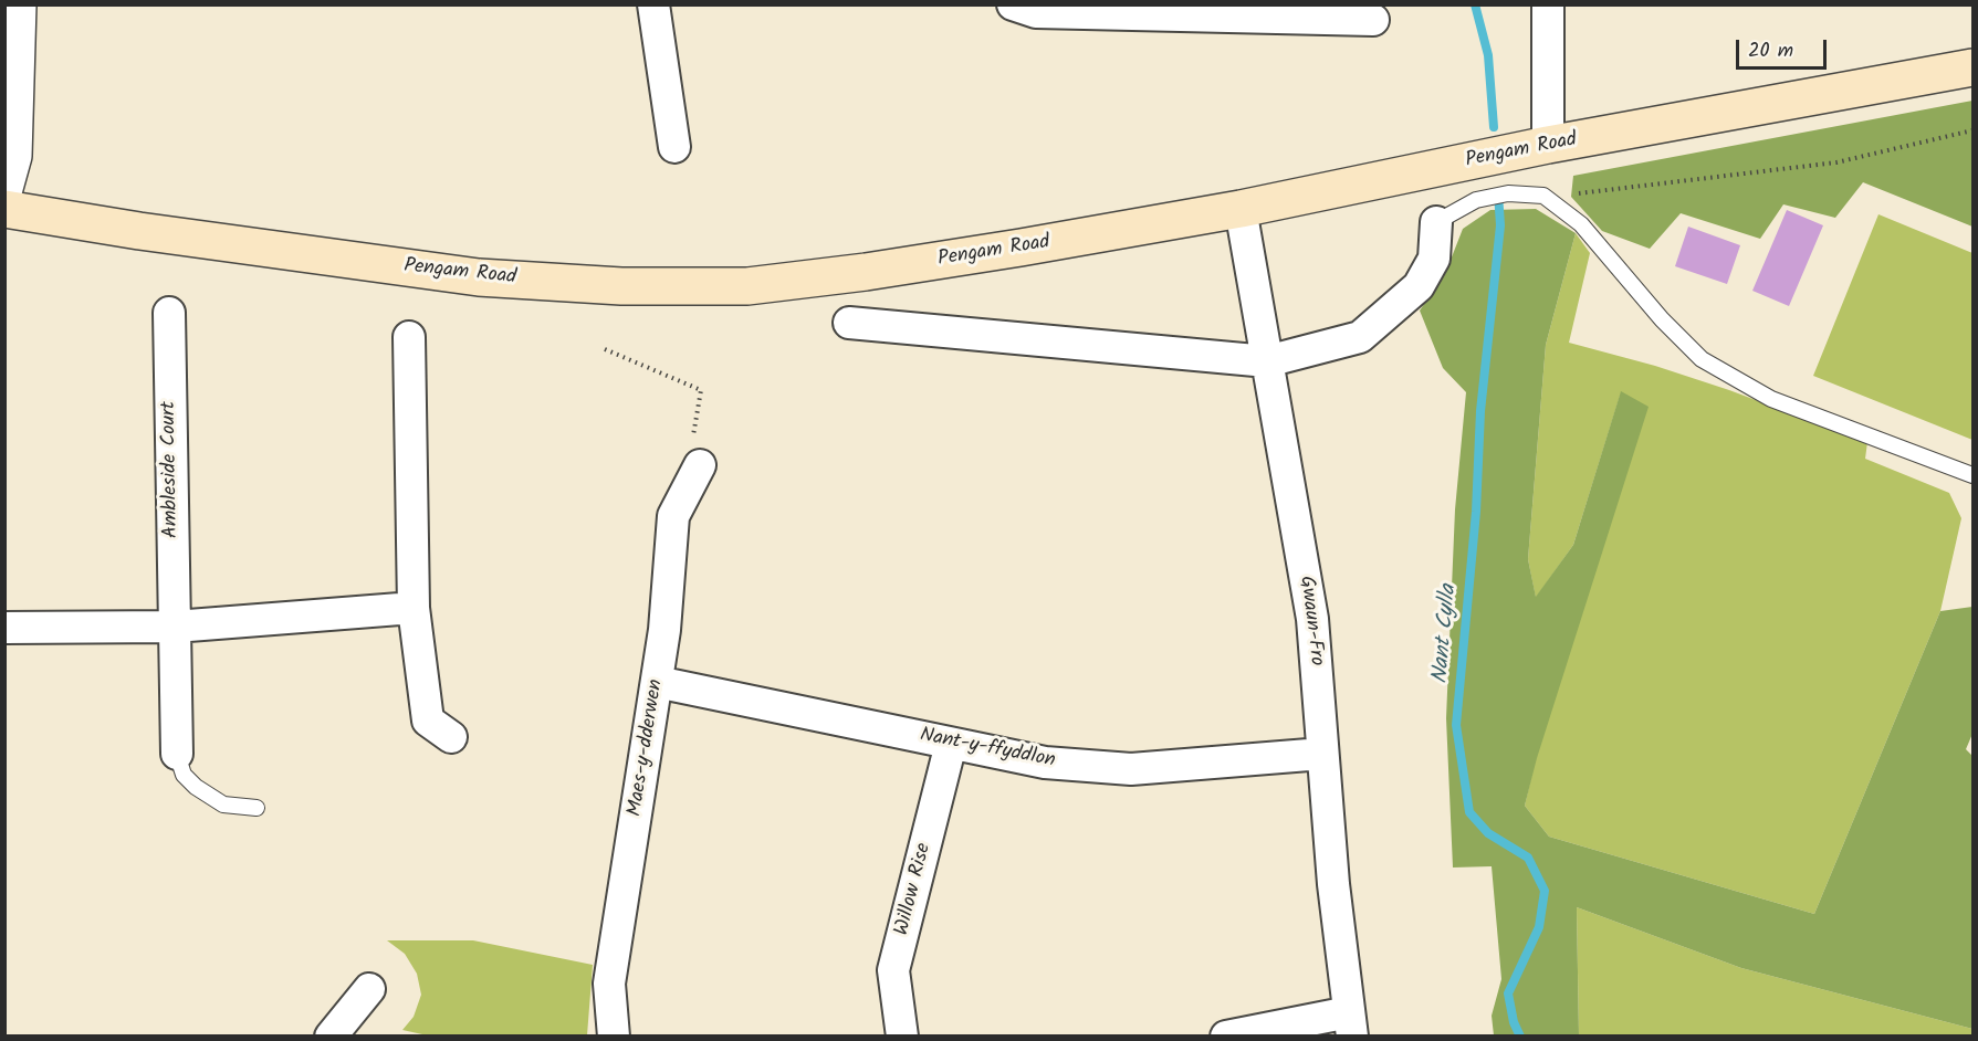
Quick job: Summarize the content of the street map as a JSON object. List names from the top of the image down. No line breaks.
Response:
{"streets":{"main road":["Pengam Road"],"street":["Ambleside Court","Gwaun-Fro","Maes-y-dderwen","Nant-y-ffyddlon","Willow Rise"]},"crossings":[["Pengam Road","Gwaun-Fro"],["Gwaun-Fro","Nant-y-ffyddlon"],["Maes-y-dderwen","Nant-y-ffyddlon"],["Nant-y-ffyddlon","Willow Rise"]],"water":["Nant Cylla"],"scale_bar":"20 m"}
